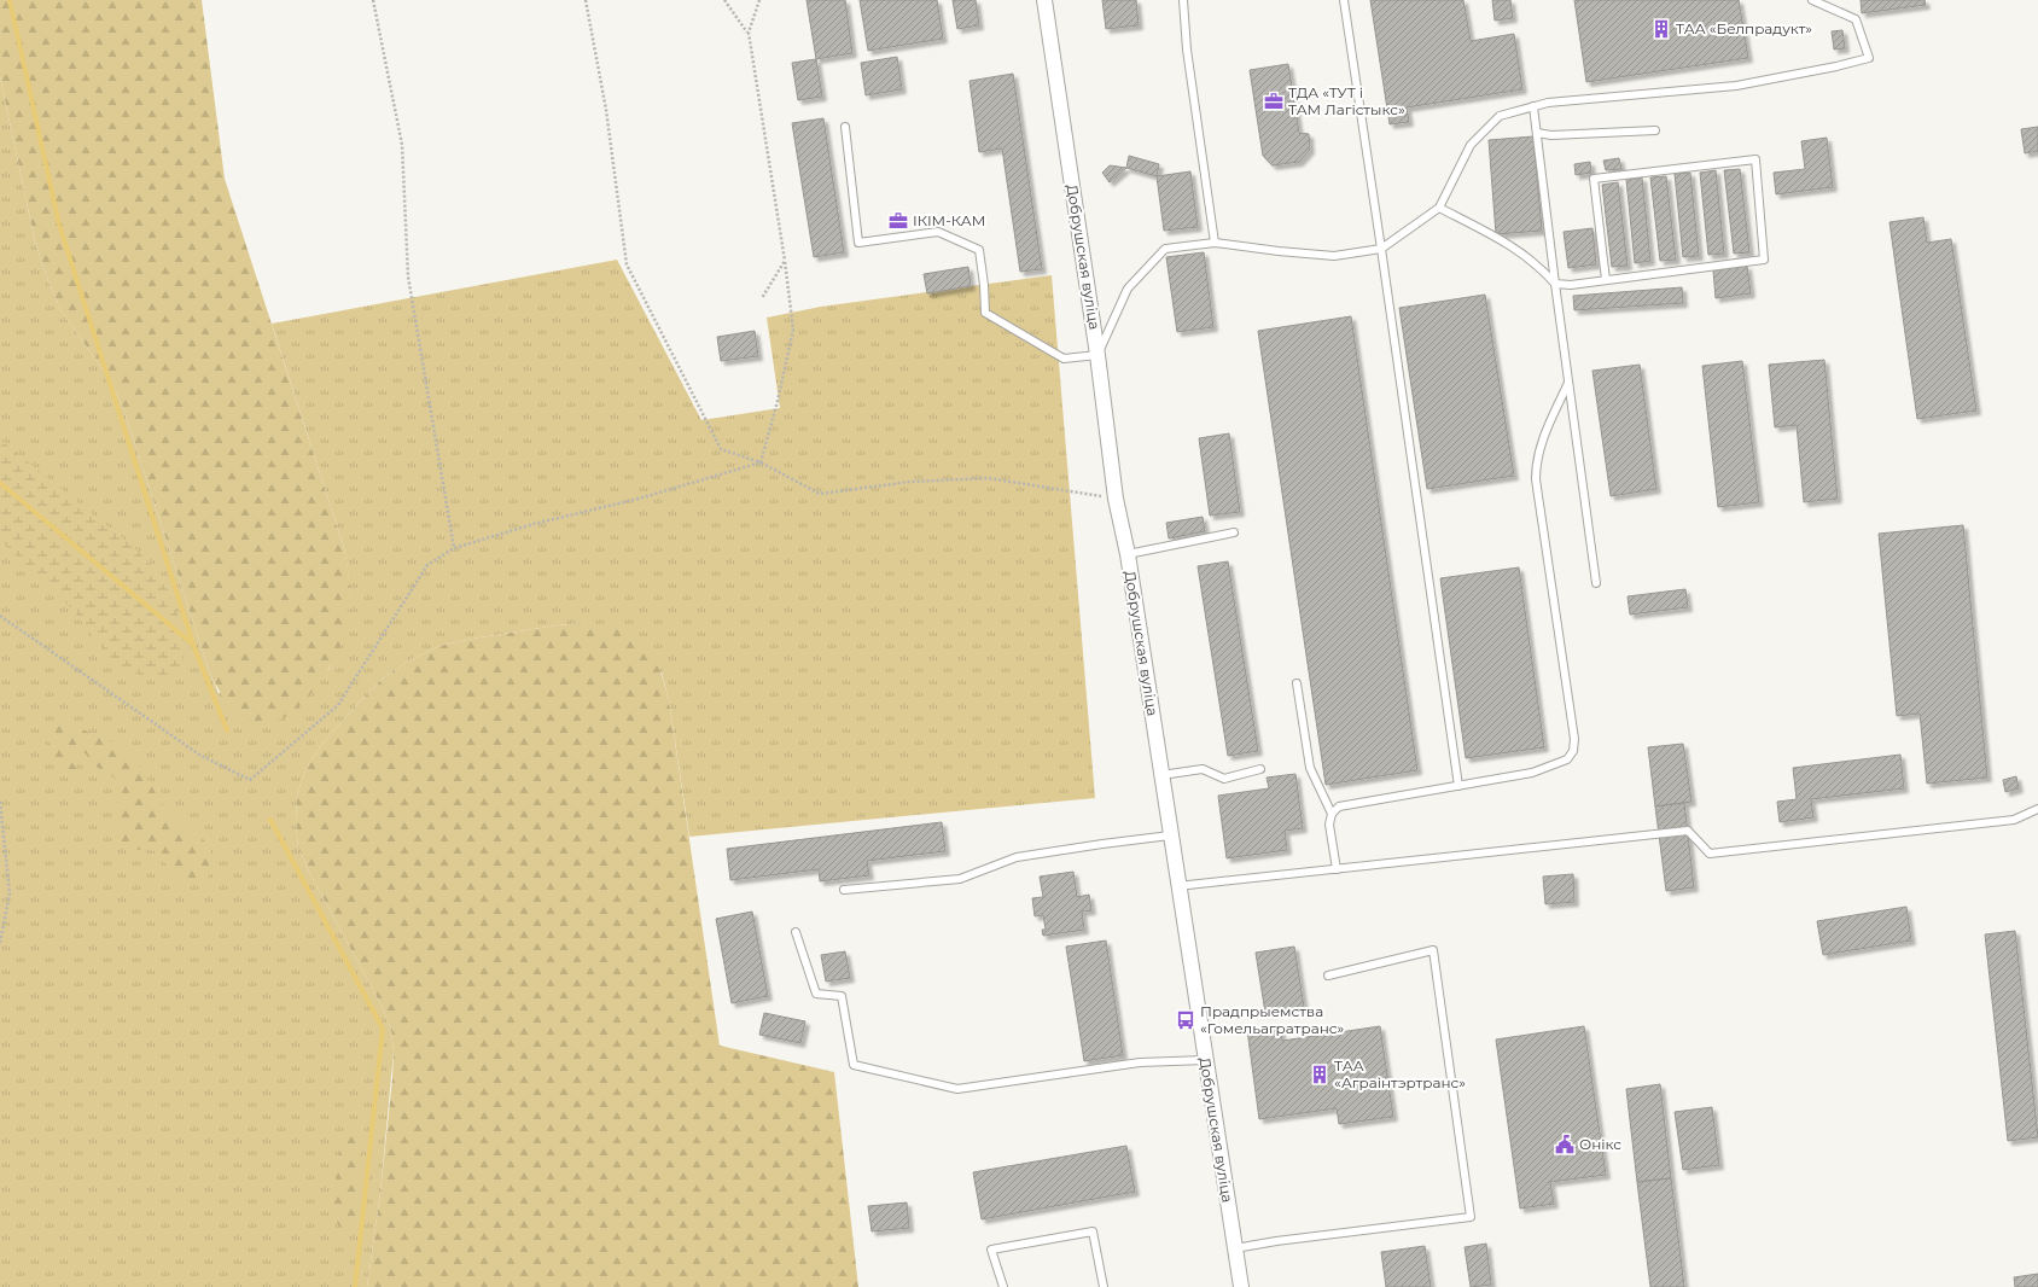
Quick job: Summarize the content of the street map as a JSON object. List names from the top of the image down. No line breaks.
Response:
{"streets":{"street":["Добрушская вуліца"]},"places":{"building":["ТАА «Белпрадукт»","ТАА «Аграінтэртранс»"],"office":["ТДА «ТУТ і ТАМ Лагістыкс»","ІКІМ-КАМ"],"bus stop":["Прадпрыемства «Гомельагратранс»"],"public building":["Онікс"]}}
